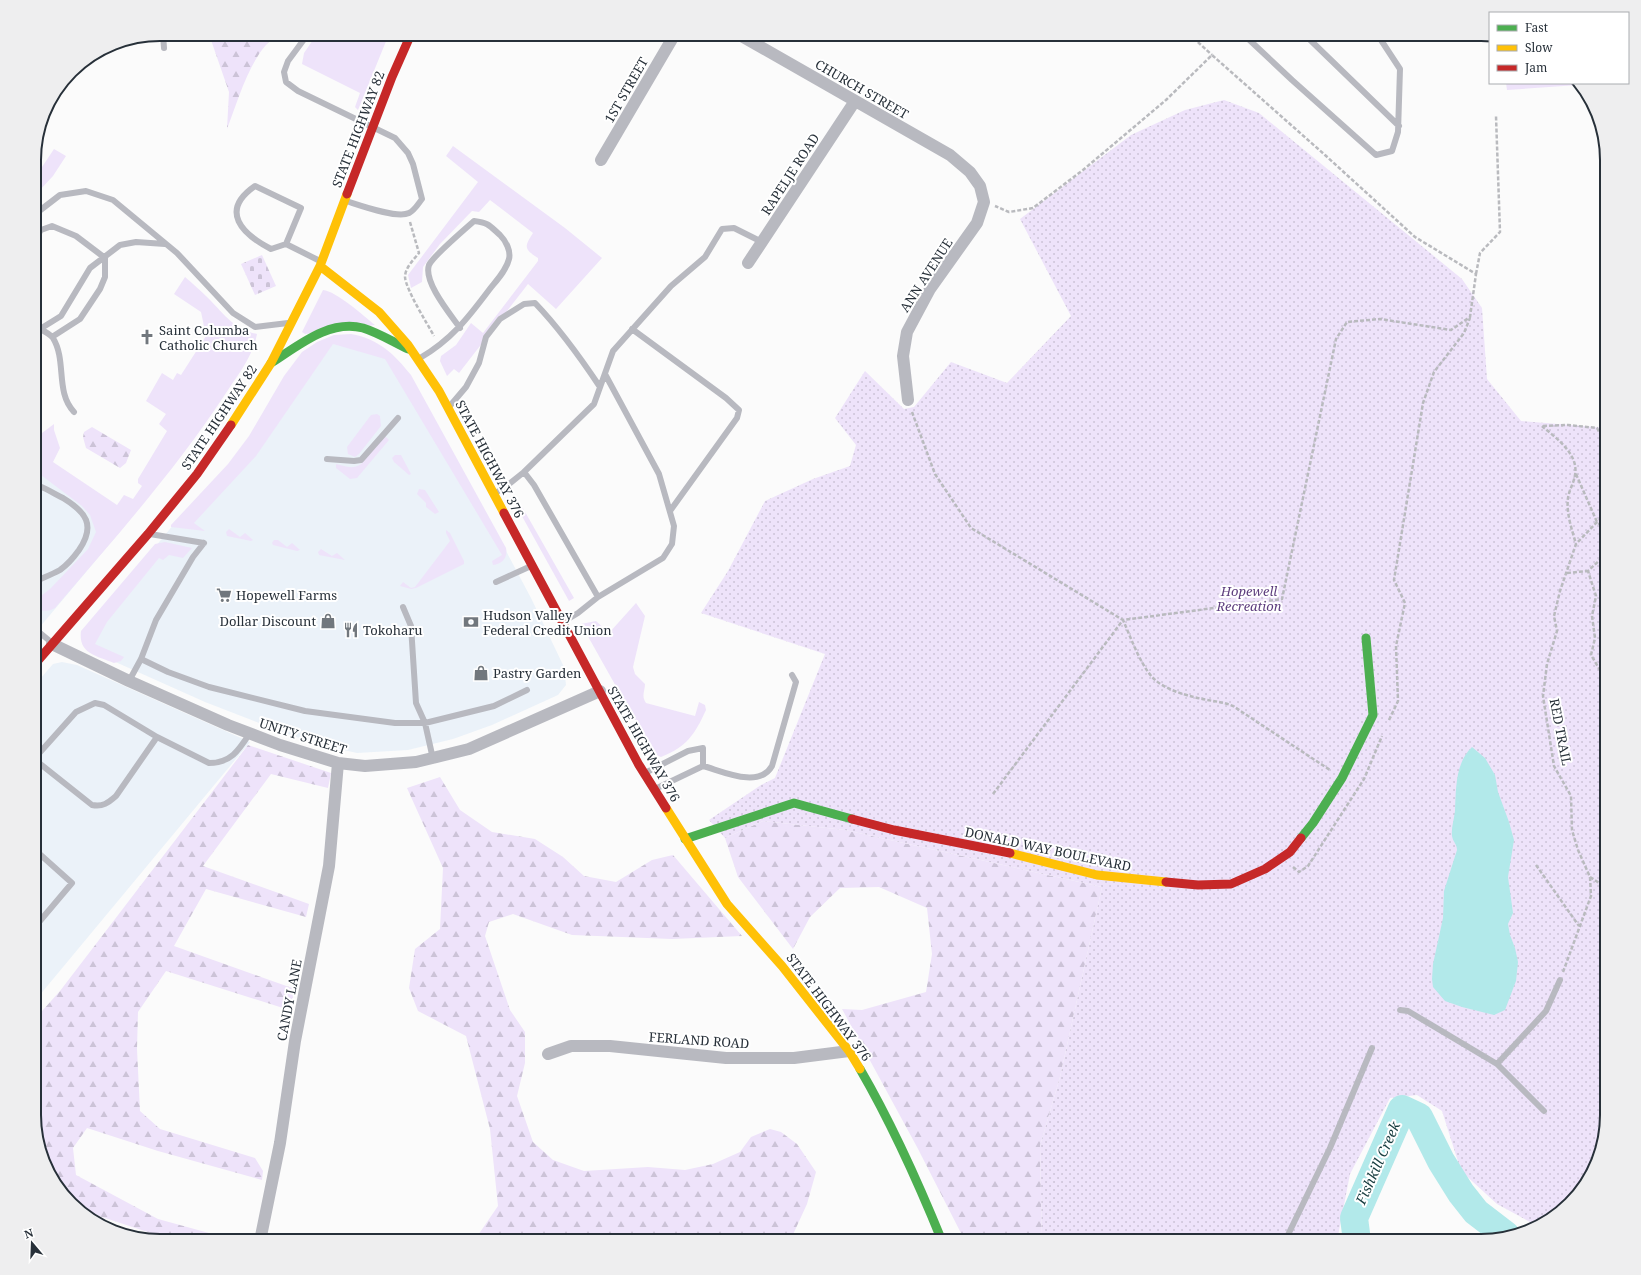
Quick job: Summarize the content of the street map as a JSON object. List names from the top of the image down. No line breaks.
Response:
{"streets":{"main road":["STATE HIGHWAY 82","STATE HIGHWAY 376","DONALD WAY BOULEVARD"],"street":["CHURCH STREET","1ST STREET","RAPELJE ROAD","ANN AVENUE","UNITY STREET","CANDY LANE","FERLAND ROAD"],"path":["RED TRAIL"]},"crossings":[["CHURCH STREET","RAPELJE ROAD"],["CHURCH STREET","ANN AVENUE"],["STATE HIGHWAY 82","STATE HIGHWAY 376"],["STATE HIGHWAY 82","UNITY STREET"],["STATE HIGHWAY 376","UNITY STREET"],["STATE HIGHWAY 376","DONALD WAY BOULEVARD"],["STATE HIGHWAY 376","FERLAND ROAD"],["UNITY STREET","CANDY LANE"]],"water":["Fishkill Creek"],"parks":["Hopewell Recreation"],"places":{"church":["Saint Columba Catholic Church"],"supermarket":["Hopewell Farms"],"shop":["Dollar Discount","Pastry Garden"],"bank":["Hudson Valley Federal Credit Union"],"restaurant":["Tokoharu"]},"legend":["Fast","Slow","Jam"],"north":"top"}
